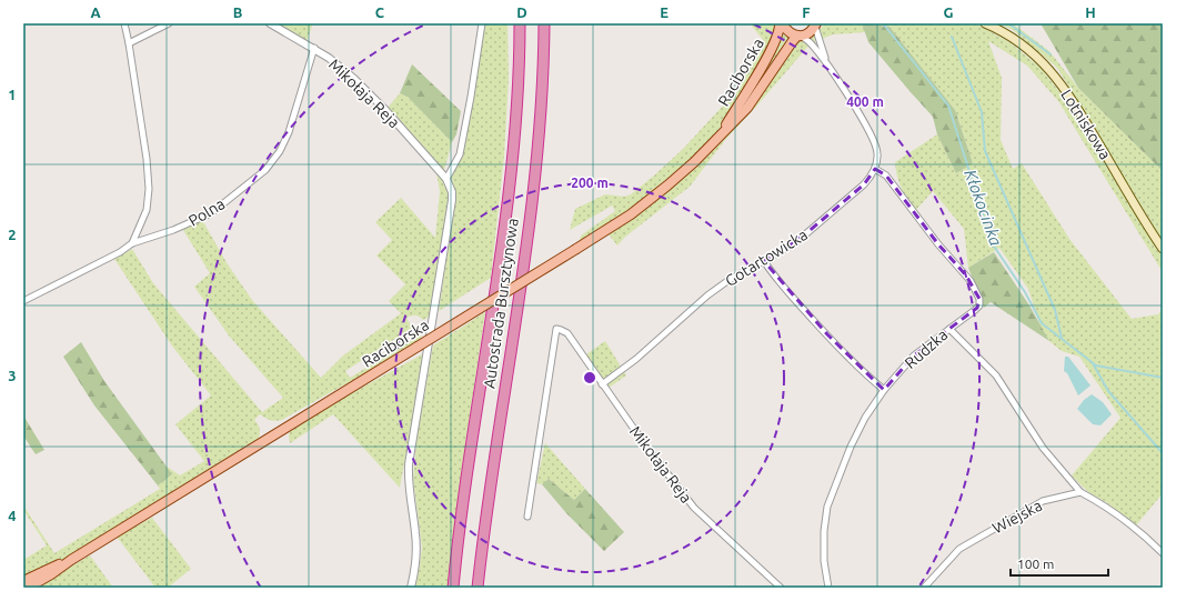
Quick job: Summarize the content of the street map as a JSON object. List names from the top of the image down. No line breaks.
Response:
{"streets":{"highway":["Autostrada Bursztynowa"],"main road":["Raciborska","Lotniskowa"],"street":["Mikołaja Reja","Polna","Gotartowicka","Rudzka","Wiejska"]},"crossings":[["Mikołaja Reja","Polna"],["Mikołaja Reja","Gotartowicka"],["Gotartowicka","Rudzka"]],"water":["Kłokocinka"],"scale_bar":"100 m","grid":{"columns":["A","B","C","D","E","F","G","H"],"rows":["1","2","3","4"]},"rings":["400 m","200 m"]}
